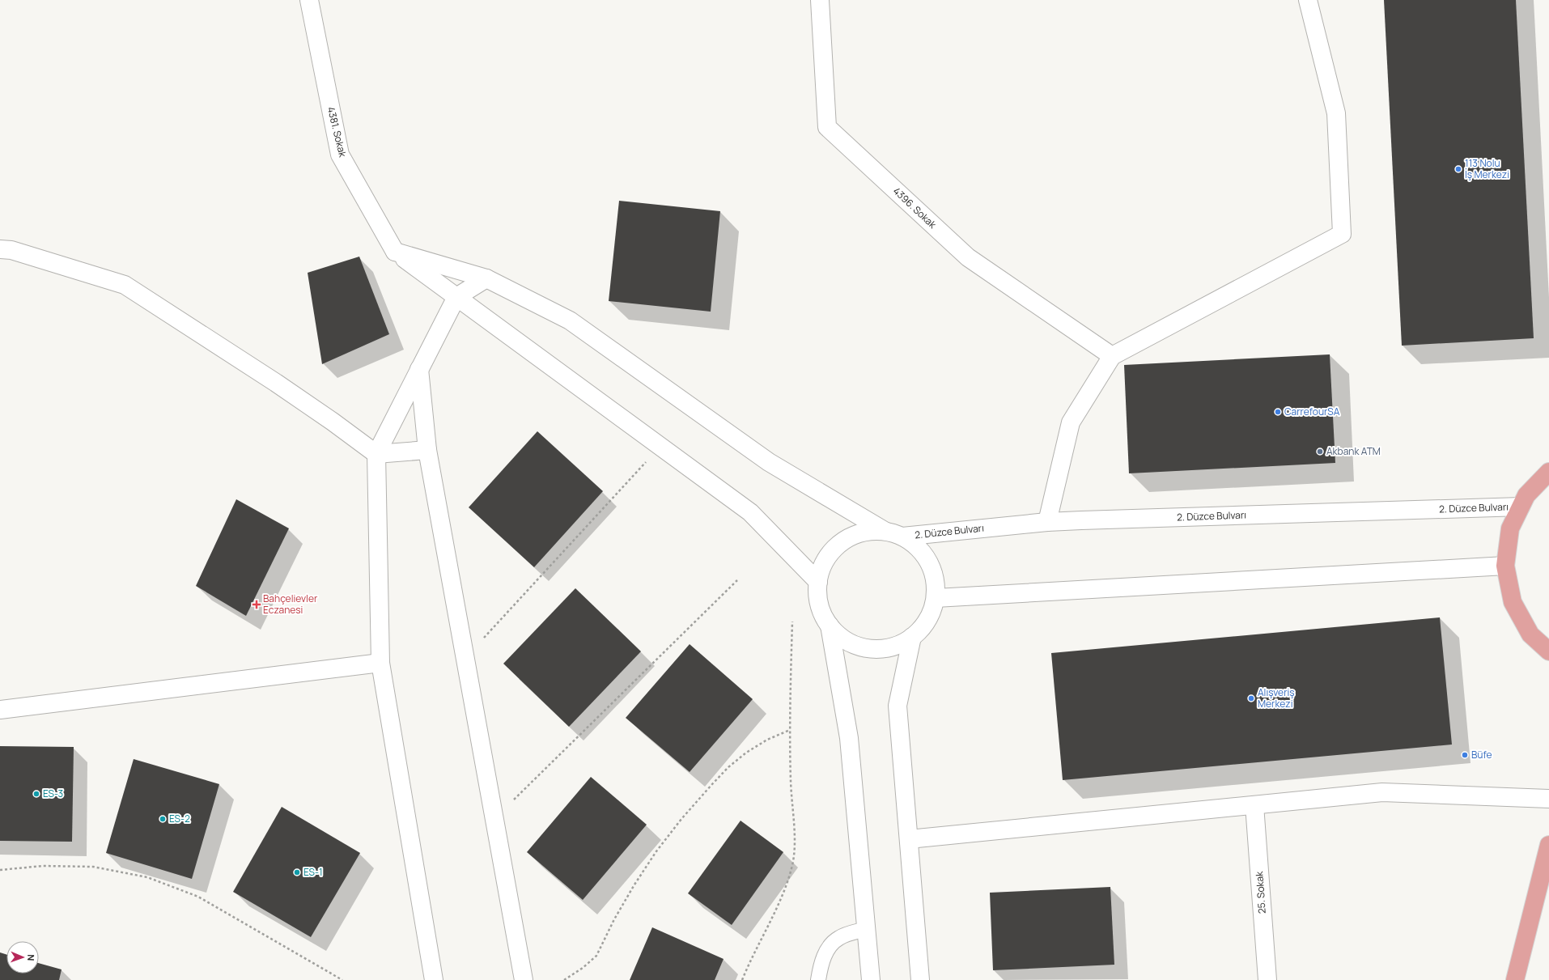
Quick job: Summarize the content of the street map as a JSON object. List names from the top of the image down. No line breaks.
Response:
{"streets":{"street":["4381. Sokak","4396. Sokak","2. Düzce Bulvarı","25. Sokak"]},"places":{"other":["113 Nolu İş Merkezi","CarrefourSA","Akbank ATM","Alışveriş Merkezi","Büfe","ES-3","ES-2","ES-1"],"health":["Bahçelievler Eczanesi"]},"north":"right"}
